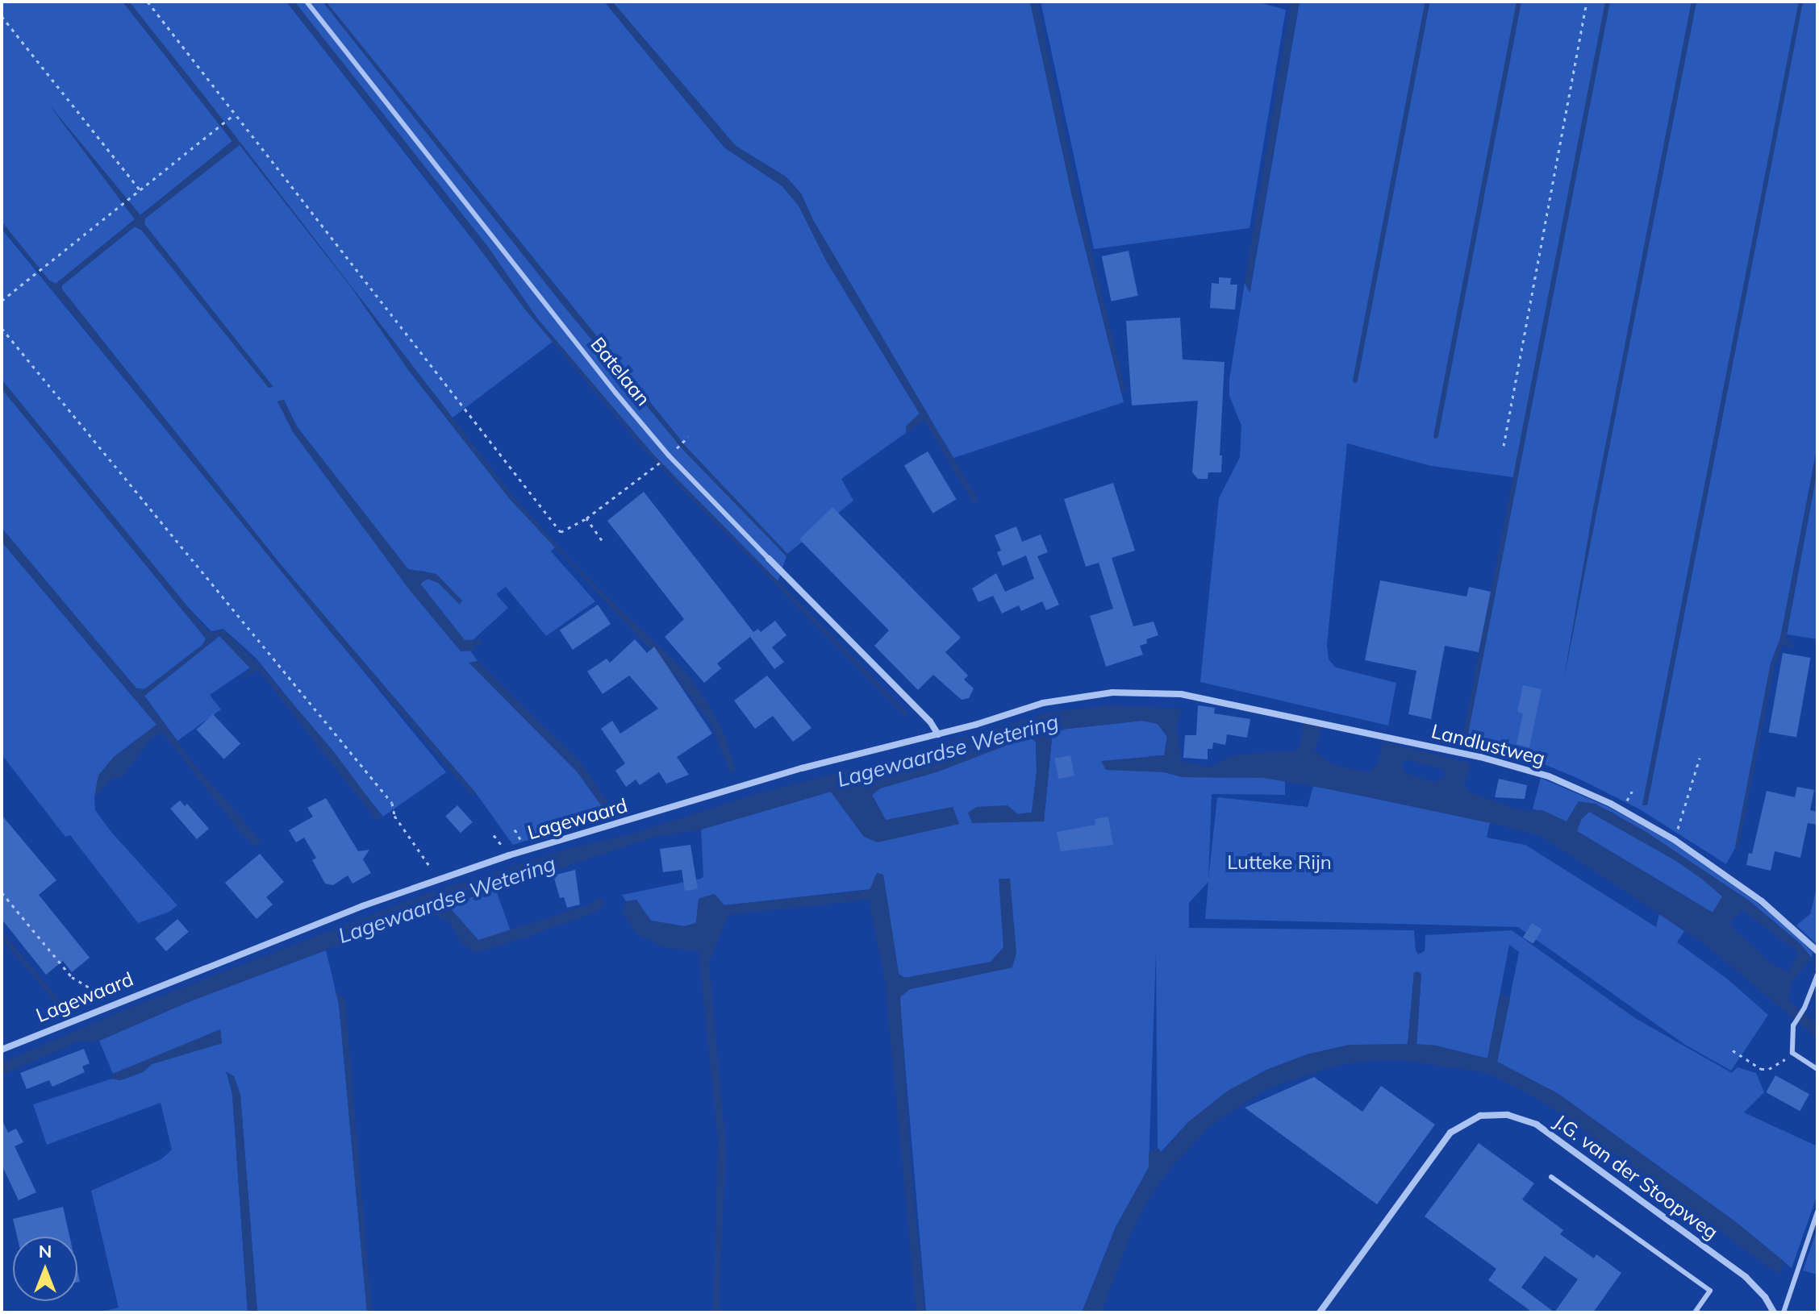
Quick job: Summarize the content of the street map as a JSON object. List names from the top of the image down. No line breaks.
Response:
{"streets":{"street":["Batelaan","Landlustweg","Lagewaard","J.G. van der Stoopweg"]},"crossings":[["Batelaan","Lagewaard"],["Landlustweg","Lagewaard"]],"water":["Lagewaardse Wetering"],"parks":["Lutteke Rijn"],"north":"top"}
